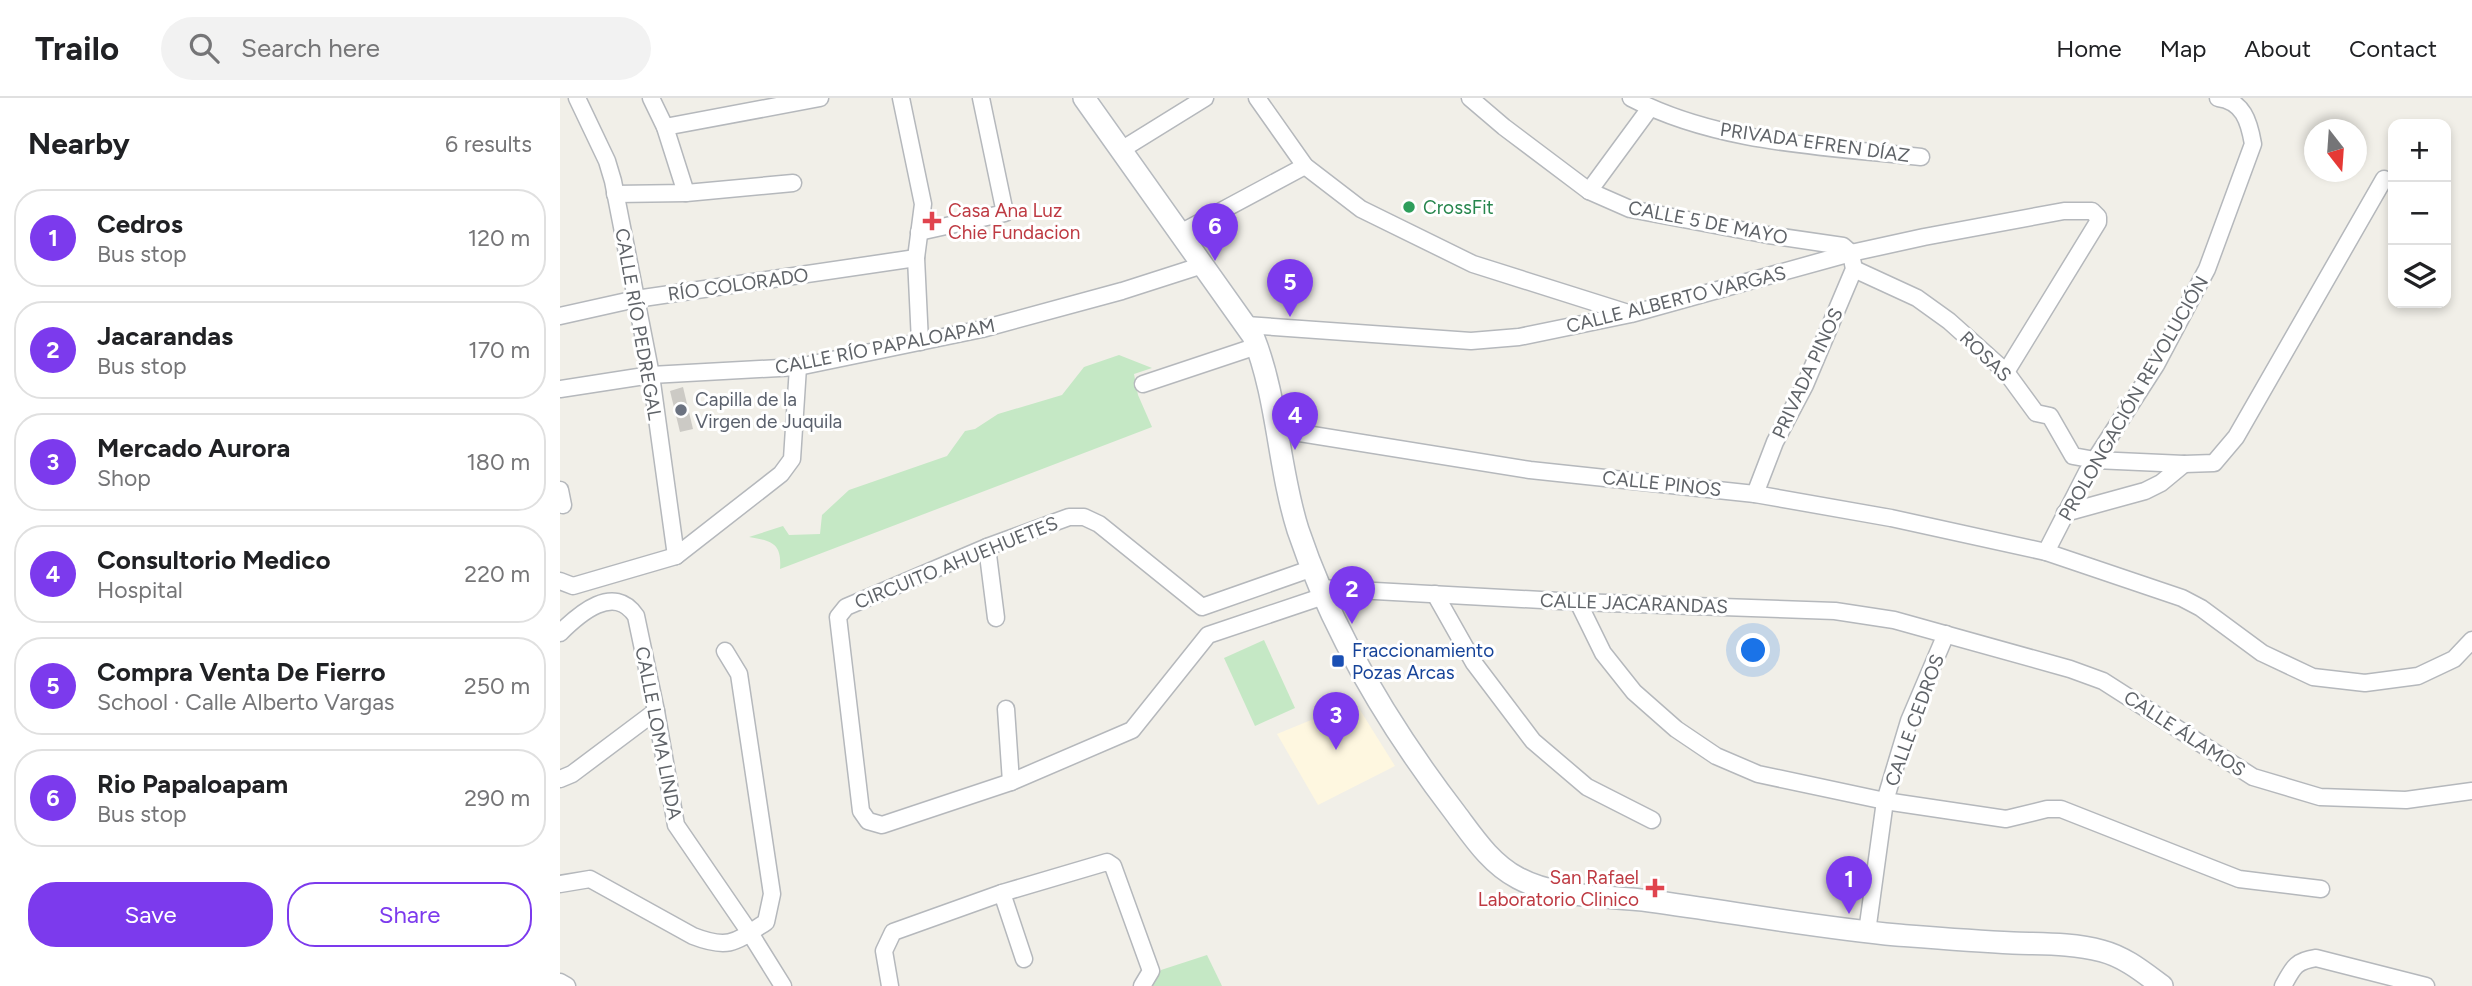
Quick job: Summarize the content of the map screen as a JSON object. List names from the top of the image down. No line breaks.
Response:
{"streets":{"street":["PRIVADA EFREN DÍAZ","CALLE 5 DE MAYO","RÍO COLORADO","CALLE ALBERTO VARGAS","CALLE RÍO PEDREGAL","CALLE RÍO PAPALOAPAM","ROSAS","PRIVADA PINOS","PROLONGACIÓN REVOLUCIÓN","CALLE PINOS","CIRCUITO AHUEHUETES","CALLE JACARANDAS","CALLE CEDROS","CALLE LOMA LINDA","CALLE ÁLAMOS"]},"crossings":[["CALLE 5 DE MAYO","CALLE ALBERTO VARGAS"],["CALLE 5 DE MAYO","ROSAS"],["CALLE 5 DE MAYO","PRIVADA PINOS"],["RÍO COLORADO","CALLE RÍO PEDREGAL"],["CALLE ALBERTO VARGAS","ROSAS"],["CALLE ALBERTO VARGAS","PRIVADA PINOS"],["CALLE RÍO PEDREGAL","CALLE RÍO PAPALOAPAM"],["ROSAS","PRIVADA PINOS"],["ROSAS","PROLONGACIÓN REVOLUCIÓN"],["PRIVADA PINOS","CALLE PINOS"],["PROLONGACIÓN REVOLUCIÓN","CALLE PINOS"],["CIRCUITO AHUEHUETES","CALLE JACARANDAS"],["CALLE JACARANDAS","CALLE CEDROS"],["CALLE JACARANDAS","CALLE ÁLAMOS"],["CALLE CEDROS","CALLE ÁLAMOS"]],"places":{"other":["CrossFit","Capilla de la Virgen de Juquila"],"health":["Casa Ana Luz Chie Fundacion","San Rafael Laboratorio Clinico"],"transit":["Fraccionamiento Pozas Arcas"]},"north":"bottom","page":{"header":"Trailo","search":"Search here","nav":["Home","Map","About","Contact"],"heading":["Nearby","6 results"],"map_buttons":["+","−"],"list":[{"mark":"1","name":"Cedros","note":"Bus stop","value":"120 m"},{"mark":"2","name":"Jacarandas","note":"Bus stop","value":"170 m"},{"mark":"3","name":"Mercado Aurora","note":"Shop","value":"180 m"},{"mark":"4","name":"Consultorio Medico","note":"Hospital","value":"220 m"},{"mark":"5","name":"Compra Venta De Fierro","note":"School · Calle Alberto Vargas","value":"250 m"},{"mark":"6","name":"Rio Papaloapam","note":"Bus stop","value":"290 m"}],"pins":["6","5","4","2","3","1"],"buttons":["Save","Share"]}}
